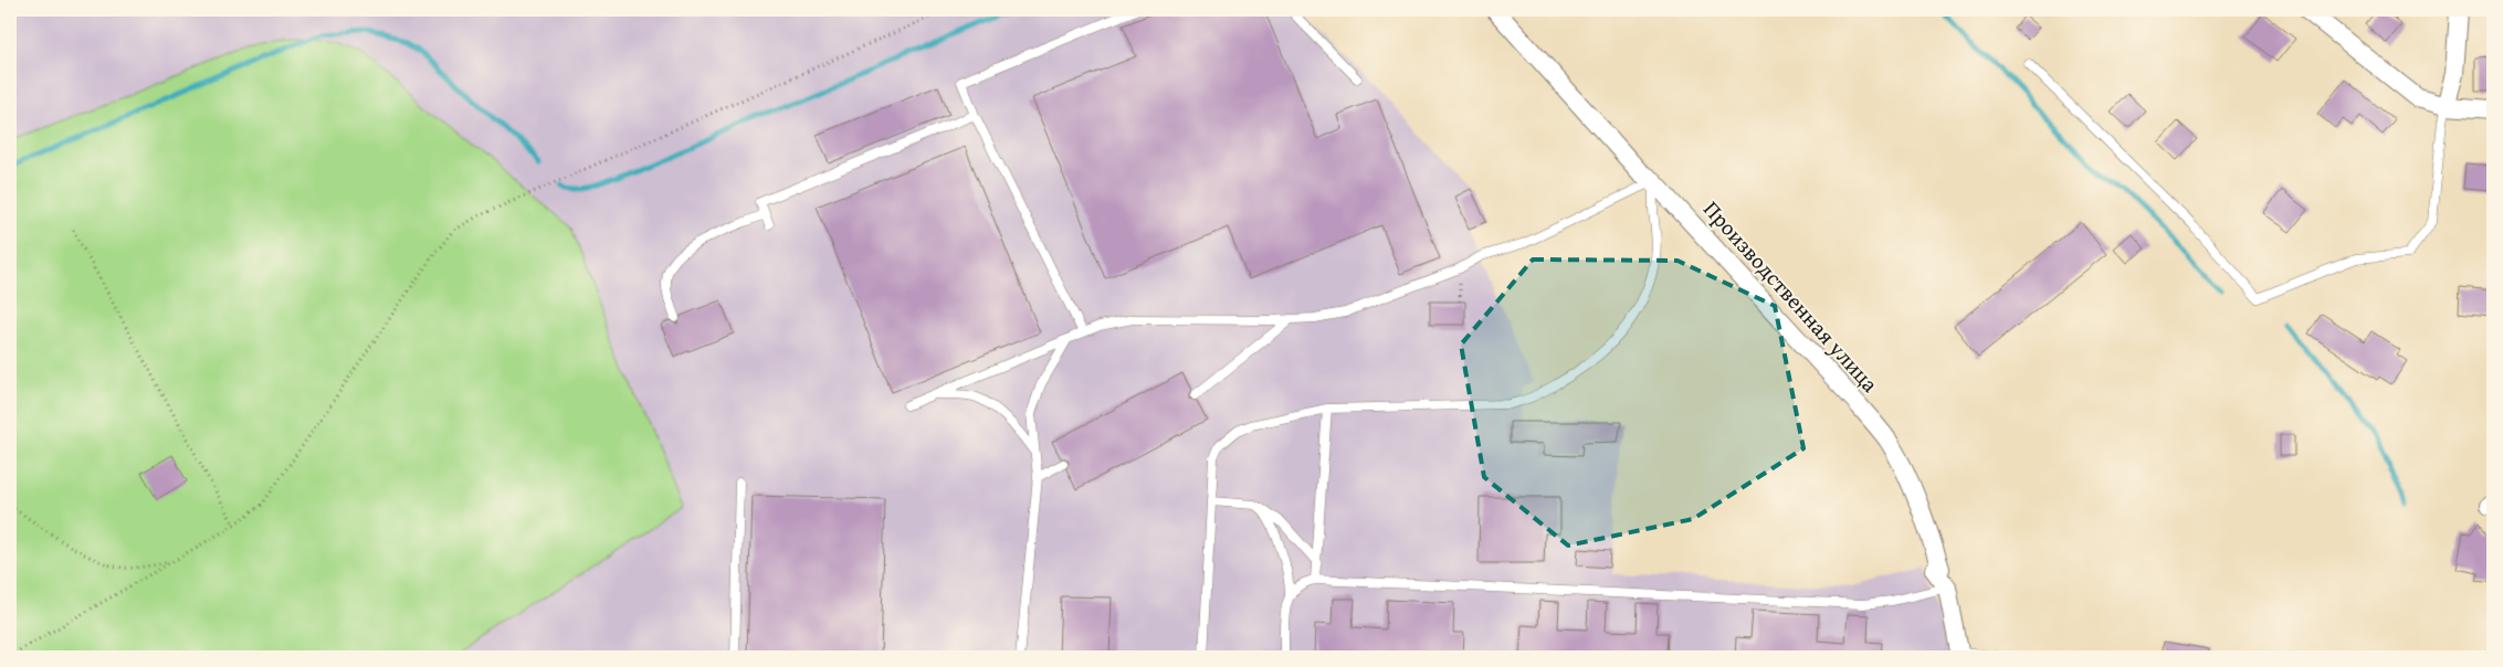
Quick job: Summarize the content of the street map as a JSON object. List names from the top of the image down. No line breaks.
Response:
{"streets":{"street":["Производственная улица"]}}
